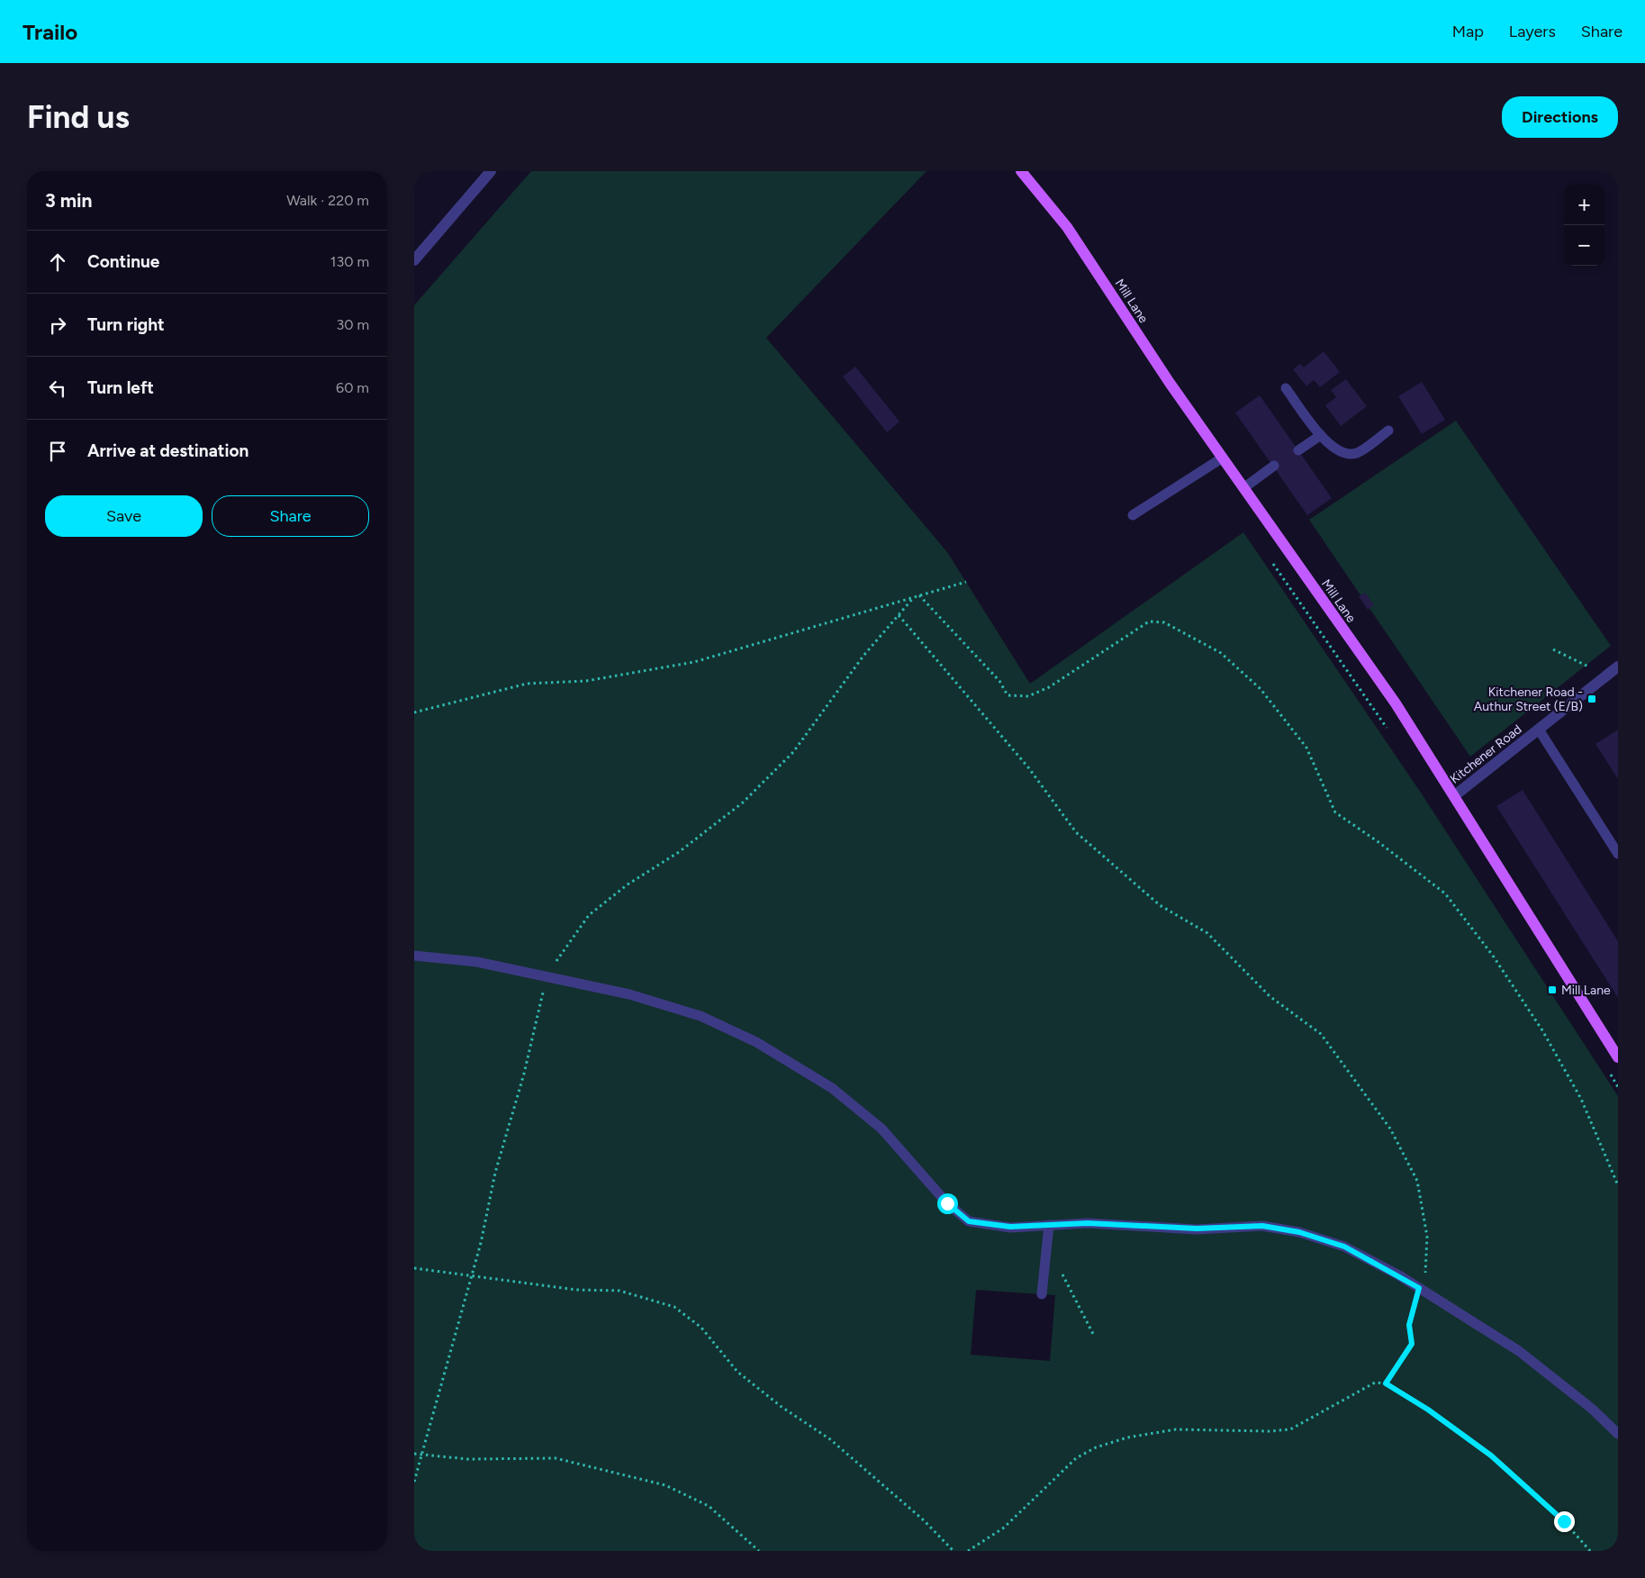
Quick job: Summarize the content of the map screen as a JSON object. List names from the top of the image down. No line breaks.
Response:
{"streets":{"main road":["Mill Lane"],"street":["Kitchener Road"]},"crossings":[["Mill Lane","Kitchener Road"]],"places":{"transit":["Kitchener Road - Authur Street (E/B)","Mill Lane"]},"page":{"header":"Trailo","nav":["Map","Layers","Share"],"buttons":["Directions",["Save","Share"]],"title":"Find us","heading":["3 min","Walk · 220 m"],"map_buttons":["+","−"],"list":[["Continue","130 m"],["Turn right","30 m"],["Turn left","60 m"],"Arrive at destination"]}}
